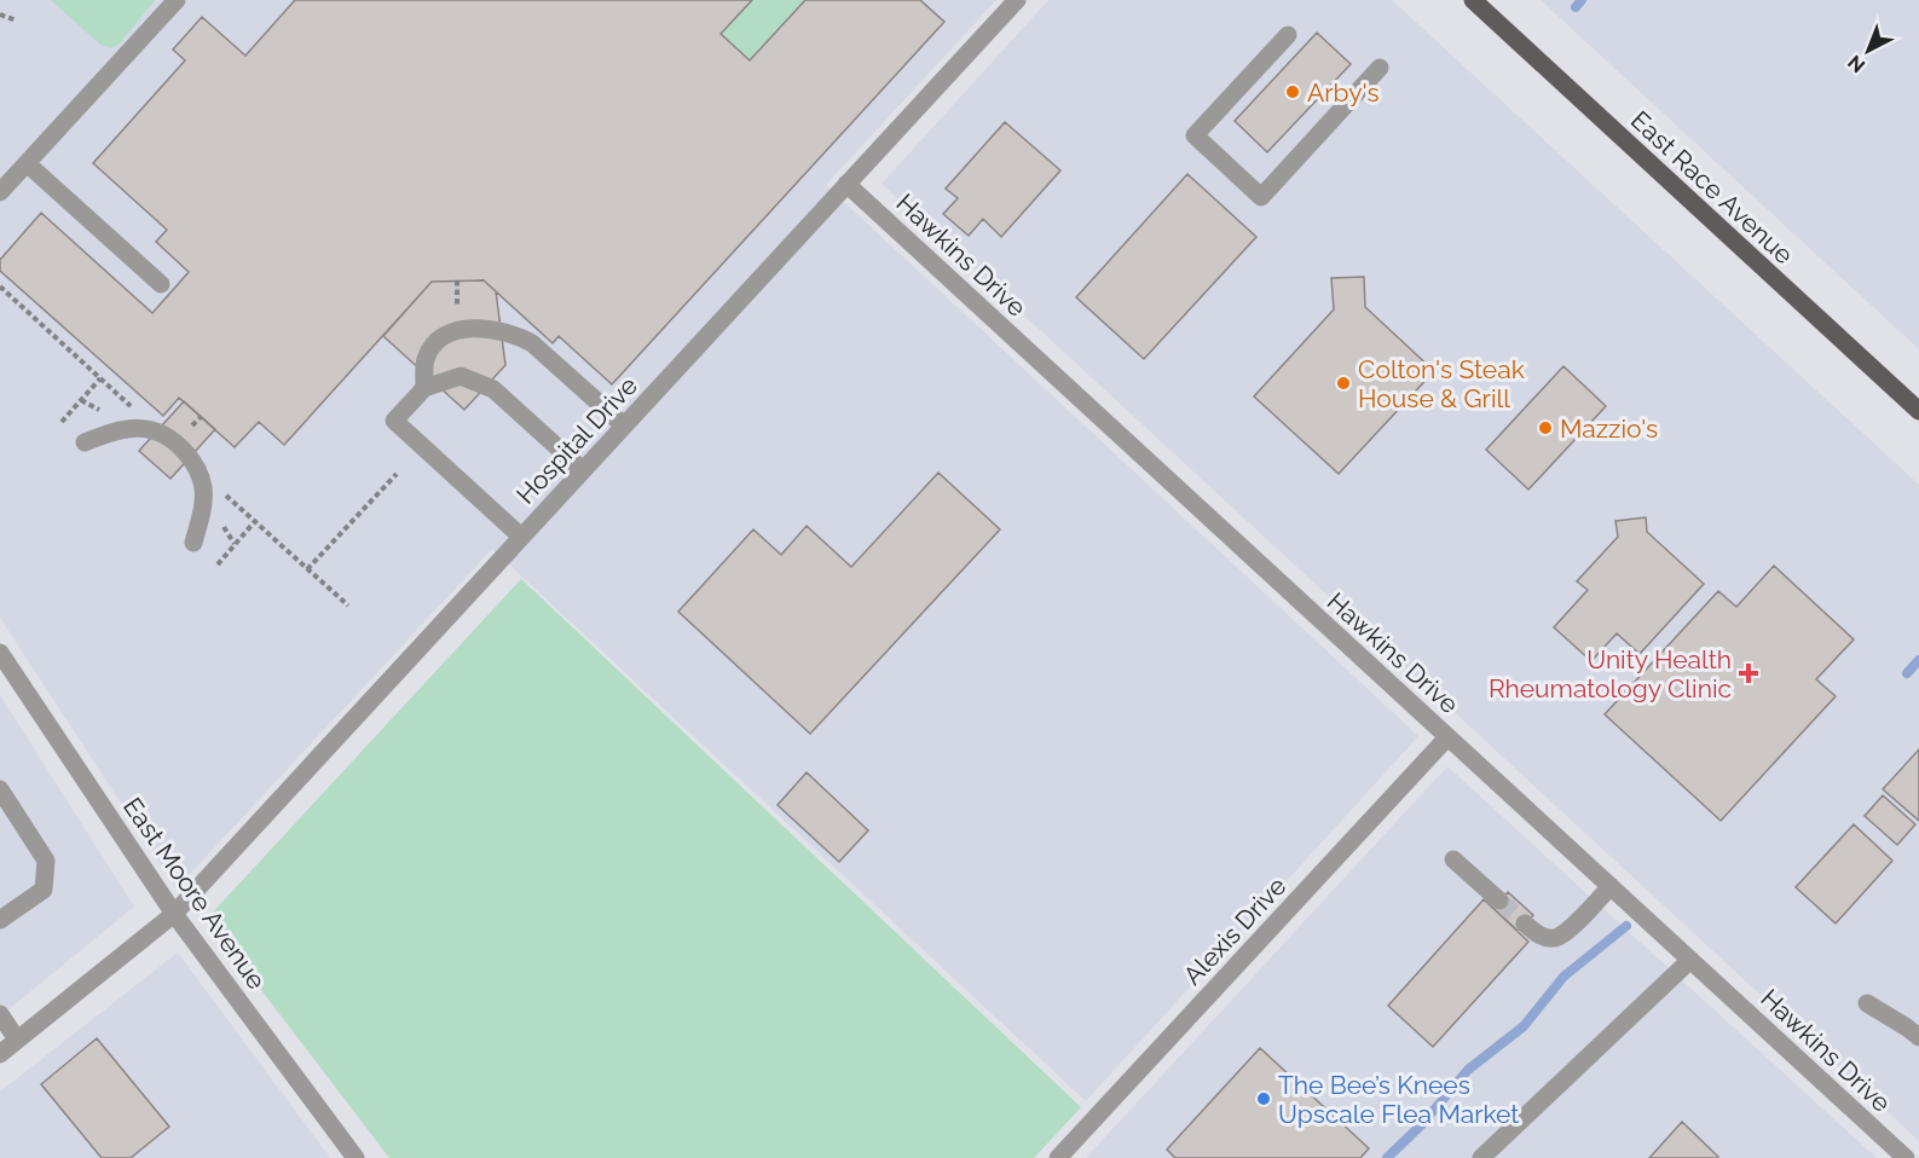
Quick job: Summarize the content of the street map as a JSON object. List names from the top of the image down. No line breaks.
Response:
{"streets":{"main road":["East Race Avenue"],"street":["Hawkins Drive","Hospital Drive","East Moore Avenue","Alexis Drive"]},"crossings":[["Hawkins Drive","Hospital Drive"],["Hawkins Drive","Alexis Drive"],["Hospital Drive","East Moore Avenue"]],"places":{"other":["Arby's","Colton's Steak House & Grill","Mazzio's","The Bee’s Knees Upscale Flea Market"],"health":["Unity Health Rheumatology Clinic"]},"north":"bottom left"}
